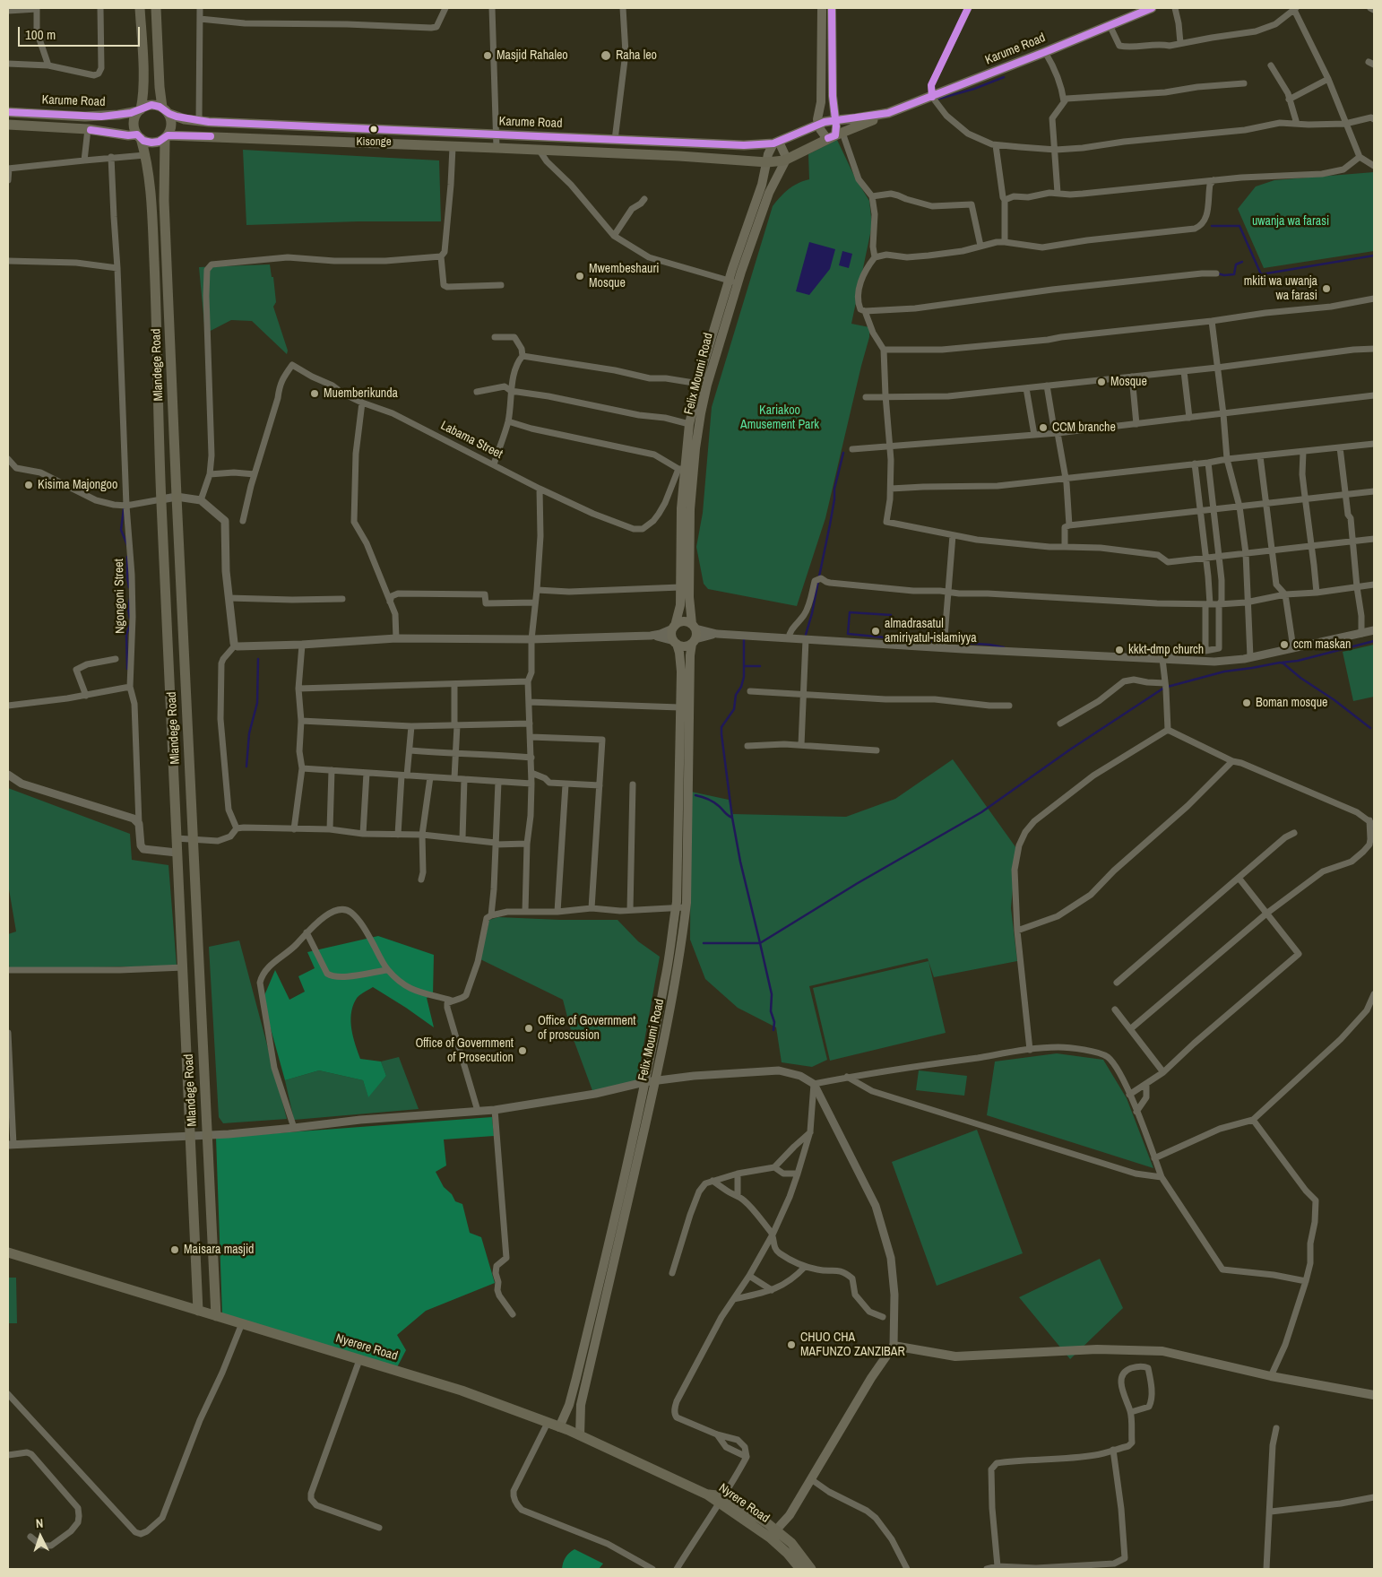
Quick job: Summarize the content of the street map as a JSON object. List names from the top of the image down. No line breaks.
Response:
{"streets":{"main road":["Karume Road","Mlandege Road","Felix Moumi Road","Nyerere Road","Nyrere Road"],"street":["Labama Street","Ngongoni Street"]},"crossings":[["Karume Road","Mlandege Road"],["Karume Road","Felix Moumi Road"],["Mlandege Road","Nyerere Road"],["Felix Moumi Road","Labama Street"],["Felix Moumi Road","Nyerere Road"],["Nyerere Road","Nyrere Road"]],"parks":["uwanja wa farasi","Kariakoo Amusement Park"],"places":["Masjid Rahaleo","Raha leo","Kisonge","Mwembeshauri Mosque","mkiti wa uwanja wa farasi","Mosque","Muemberikunda","CCM branche","Kisima Majongoo","almadrasatul amiriyatul-islamiyya","ccm maskan","kkkt-dmp church","Boman mosque","Office of Government of proscusion","Office of Government of Prosecution","Maisara masjid","CHUO CHA MAFUNZO ZANZIBAR"],"scale_bar":"100 m","north":"top"}
